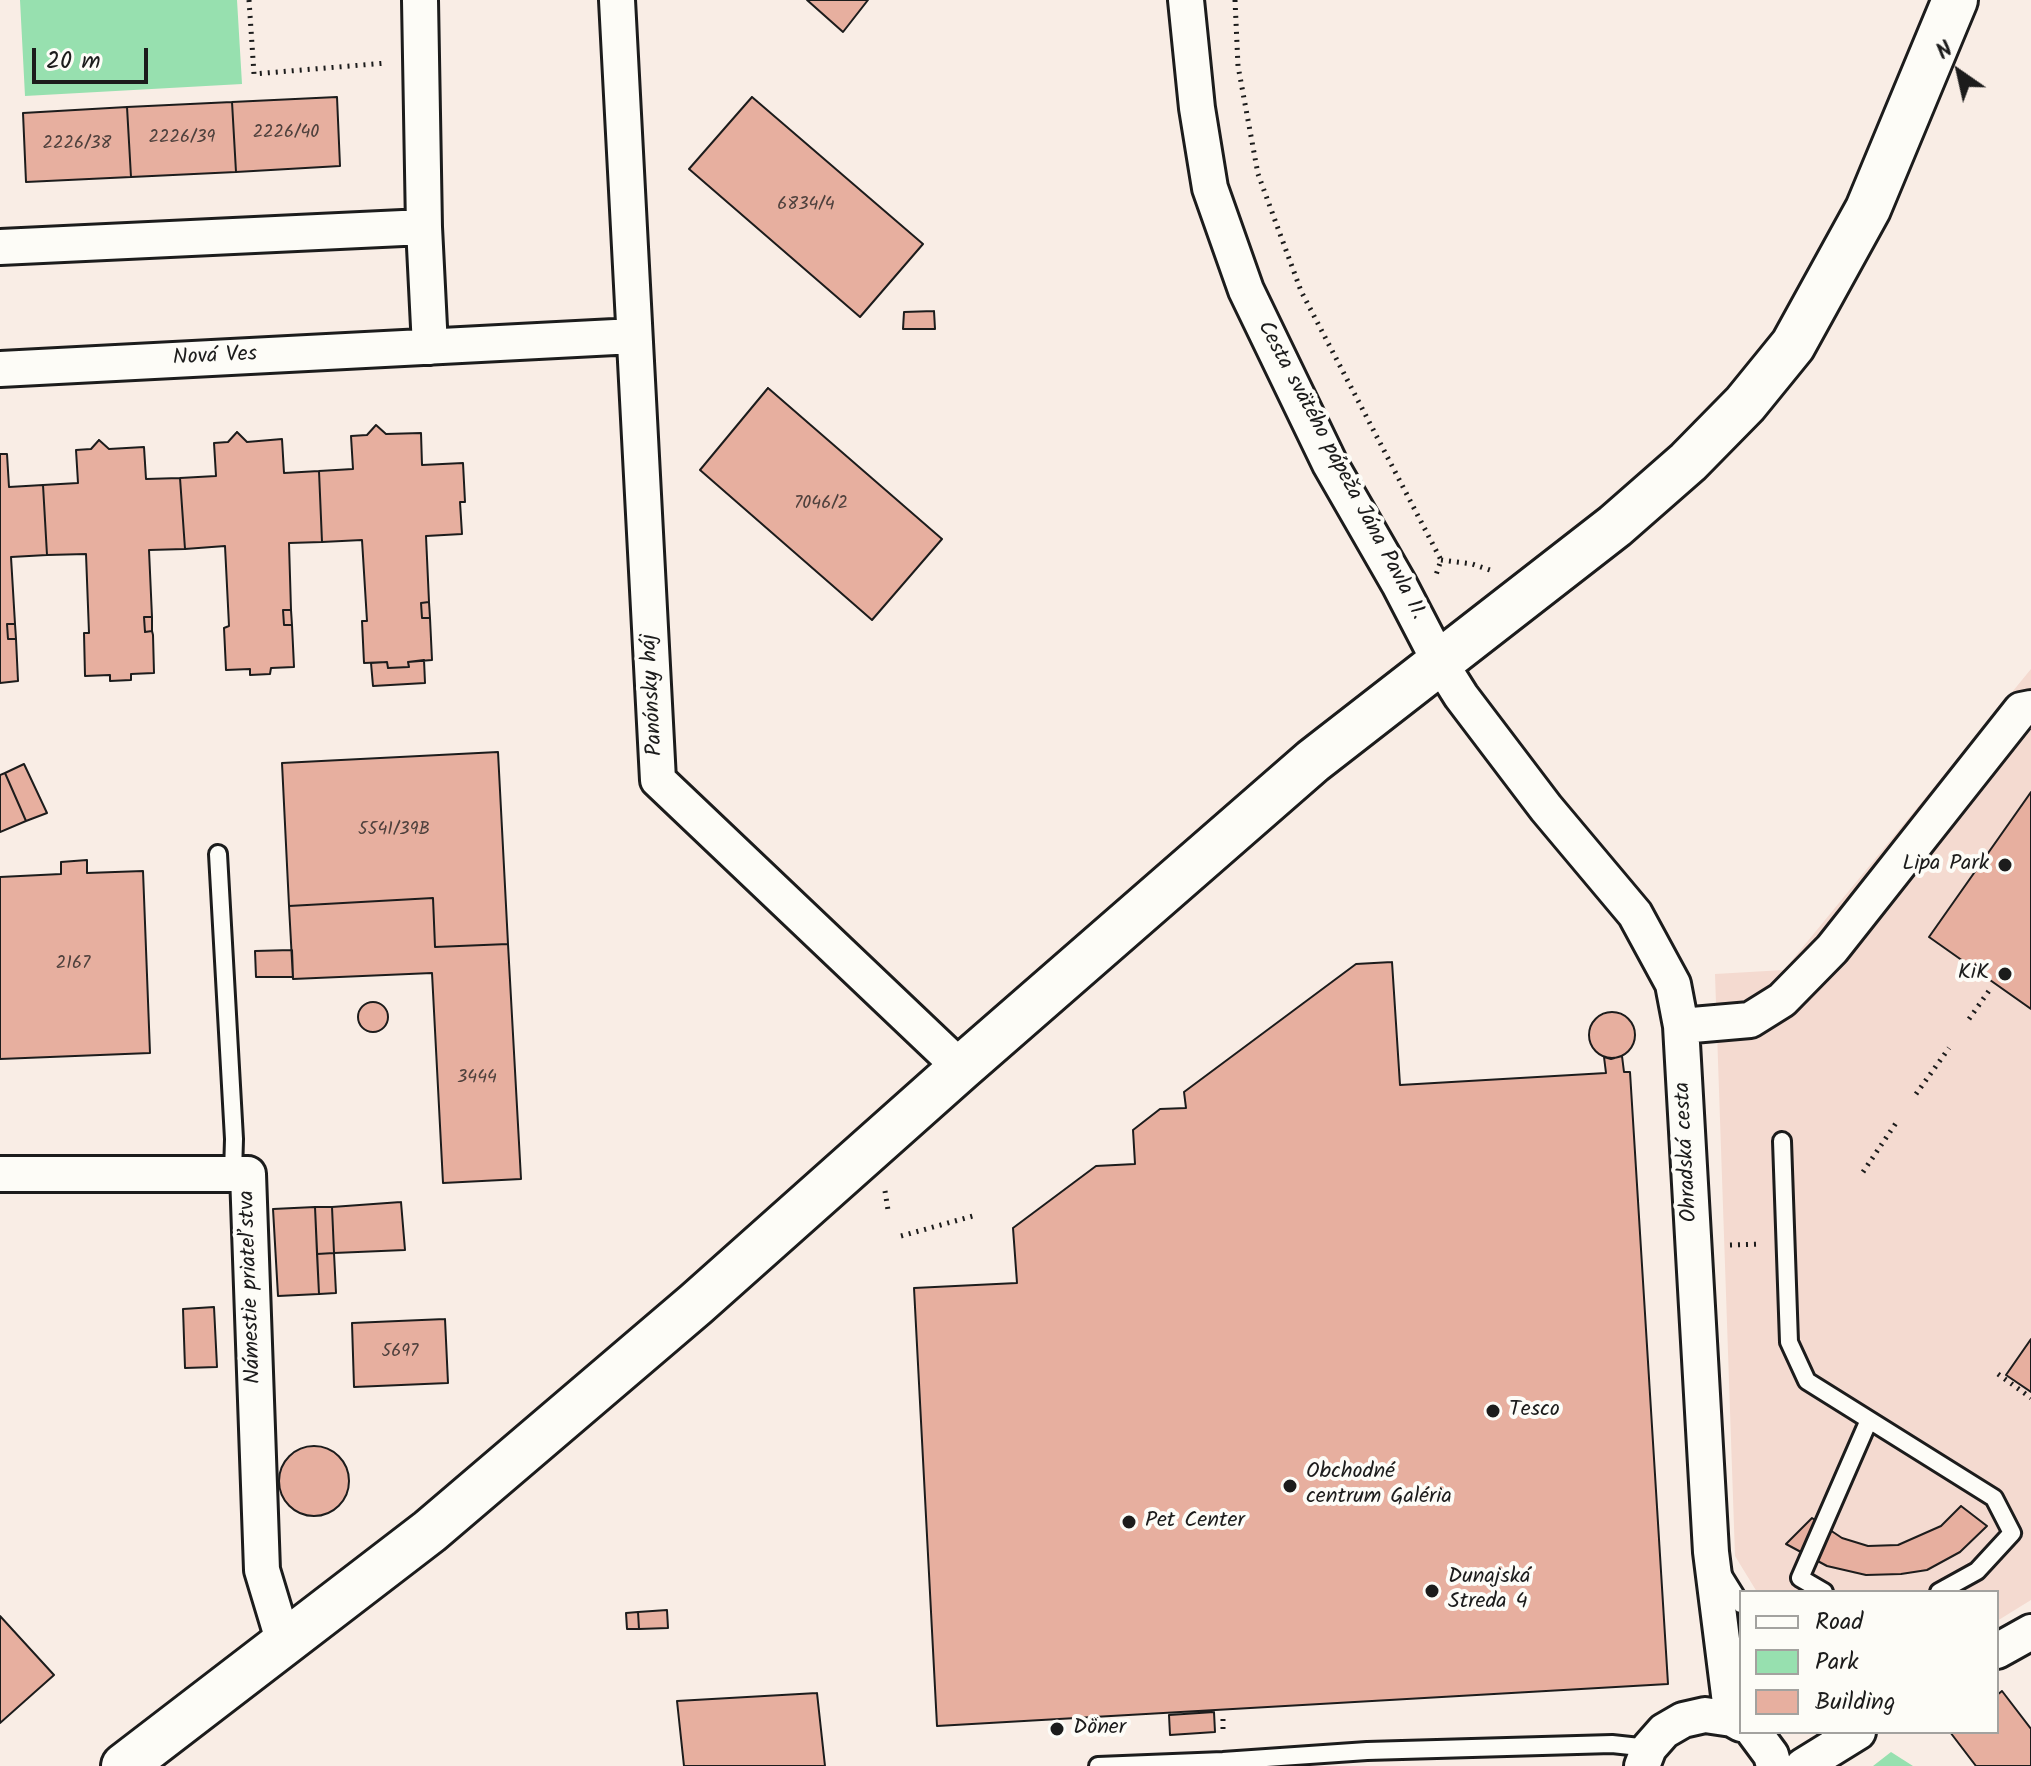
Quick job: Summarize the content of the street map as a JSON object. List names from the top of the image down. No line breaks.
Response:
{"streets":{"street":["Nová Ves","Cesta svätého pápeža Jána Pavla II.","Panónsky háj","Ohradská cesta","Námestie priateľstva"]},"crossings":[["Nová Ves","Panónsky háj"],["Cesta svätého pápeža Jána Pavla II.","Ohradská cesta"]],"places":["Lipa Park","KiK","Tesco","Obchodné centrum Galéria","Pet Center","Dunajská Streda 4","Döner"],"house_numbers":["2226/40","2226/39","2226/38","6834/4","7046/2","5541/39B","2167","3444","5697"],"legend":["Road","Park","Building"],"scale_bar":"20 m","north":"top left"}
